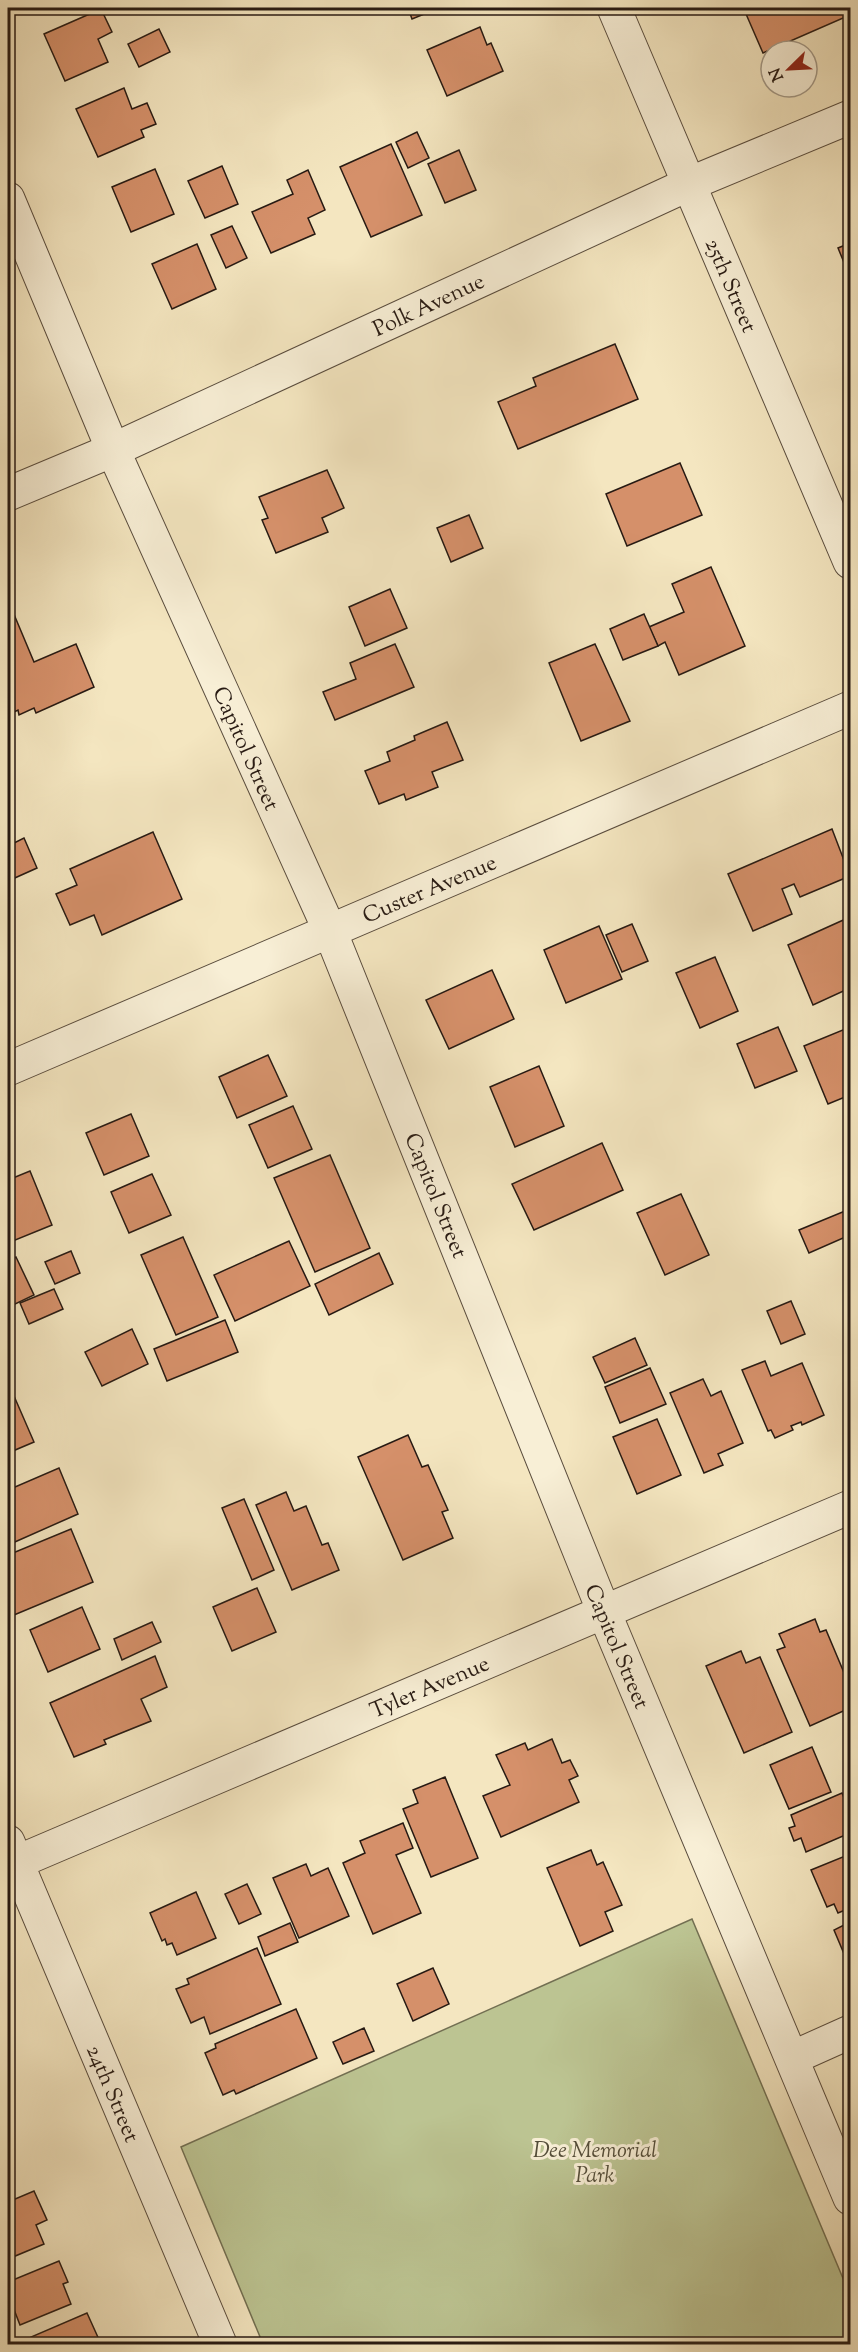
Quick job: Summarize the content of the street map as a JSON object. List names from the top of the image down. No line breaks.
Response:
{"streets":{"street":["25th Street","Polk Avenue","Capitol Street","Custer Avenue","Tyler Avenue","24th Street"]},"crossings":[["25th Street","Polk Avenue"],["Polk Avenue","Capitol Street"],["Capitol Street","Custer Avenue"],["Capitol Street","Tyler Avenue"],["Tyler Avenue","24th Street"]],"parks":["Dee Memorial Park"],"north":"bottom left"}
